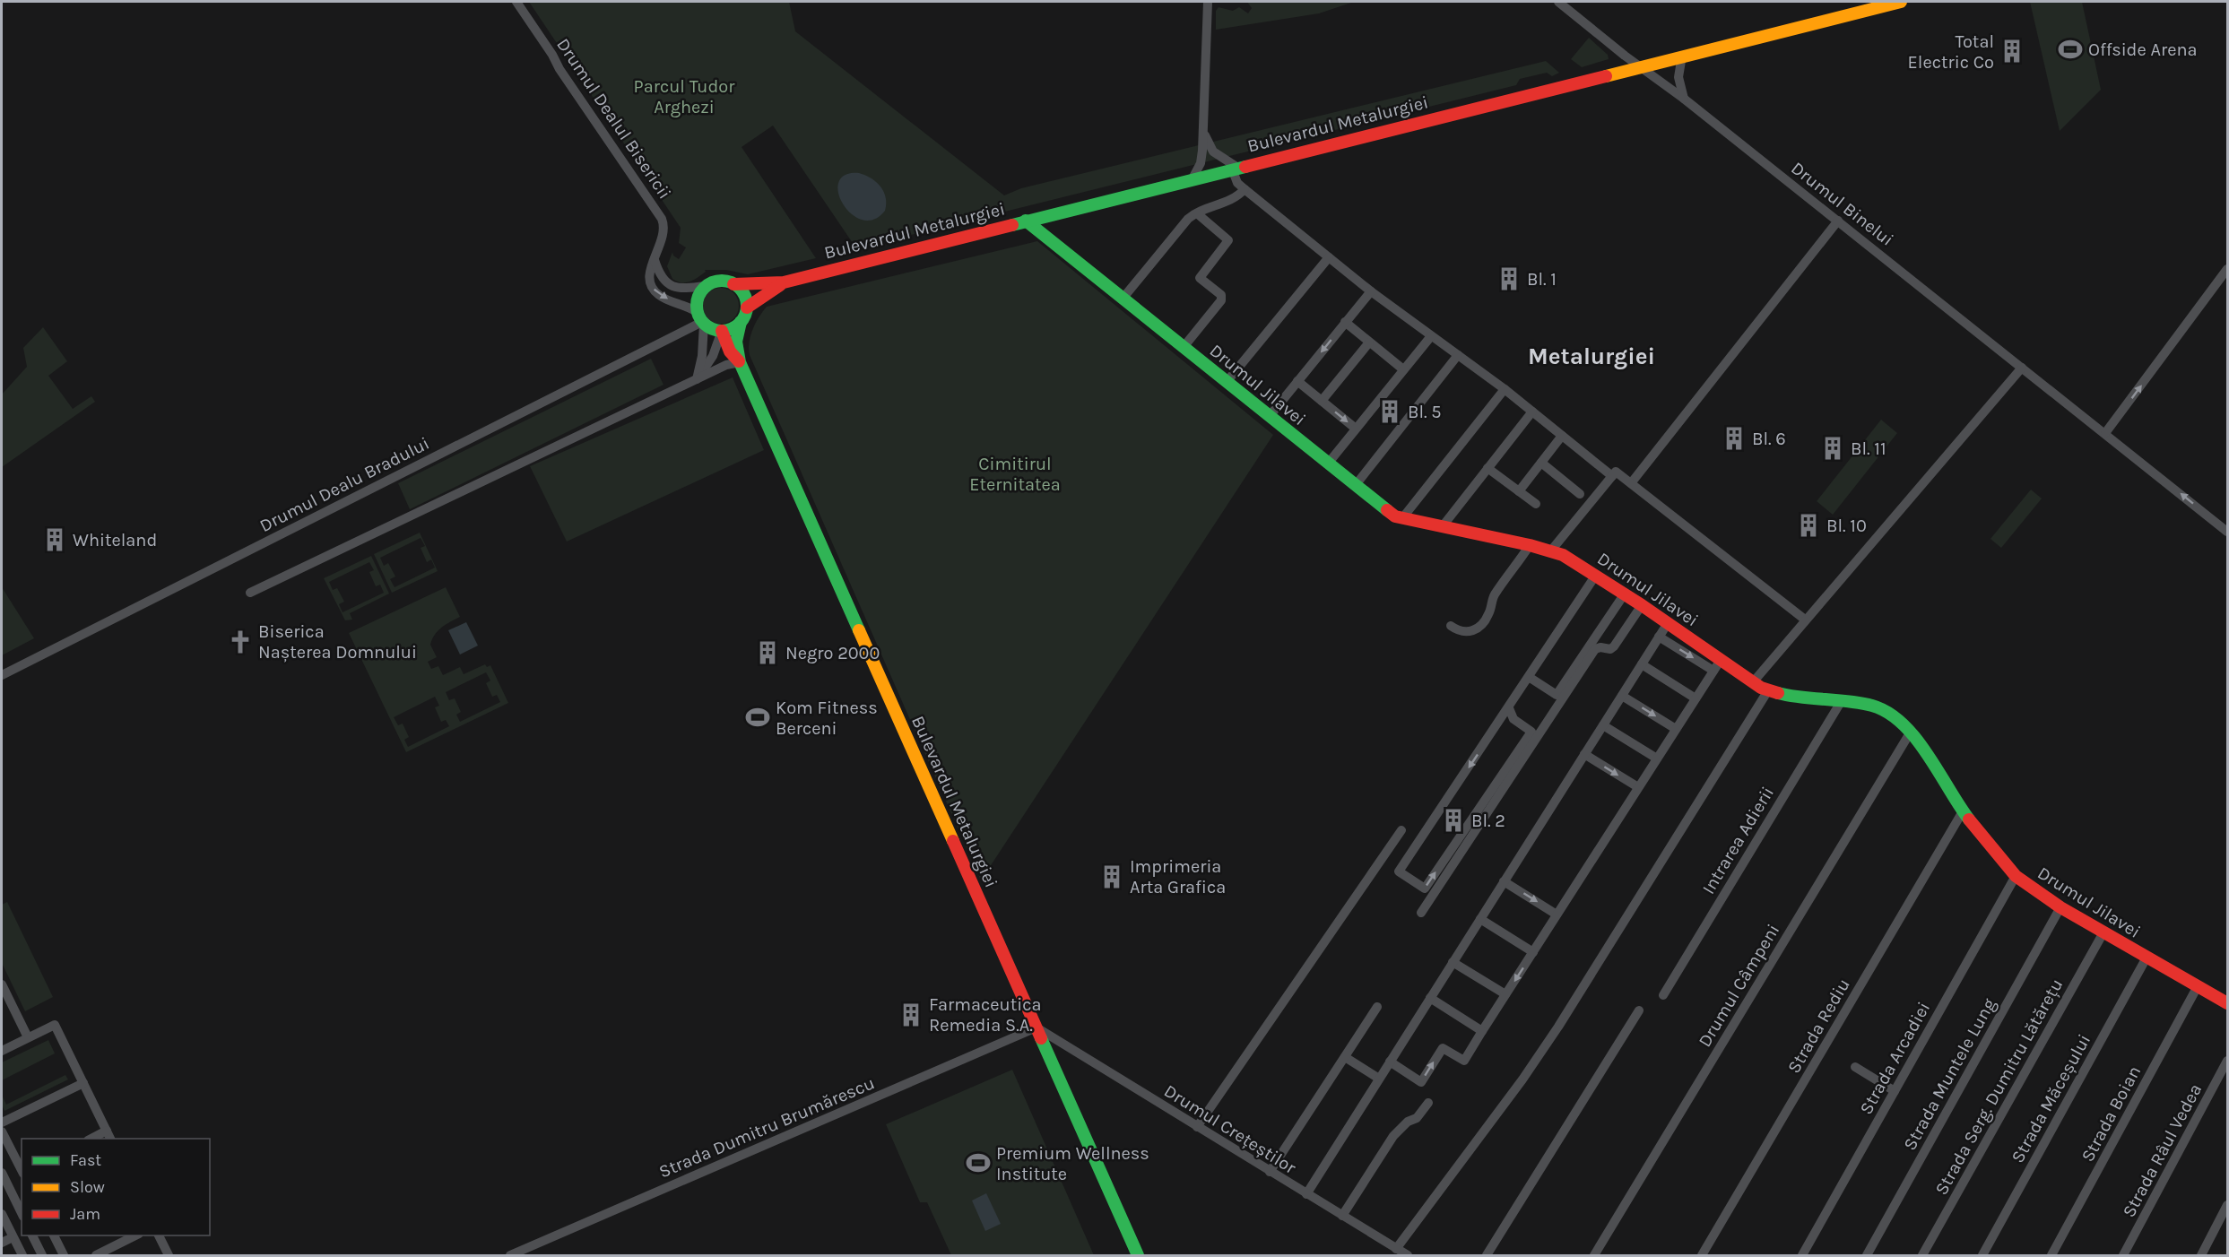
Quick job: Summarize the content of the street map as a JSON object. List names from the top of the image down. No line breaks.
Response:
{"streets":{"main road":["Bulevardul Metalurgiei","Drumul Jilavei"],"street":["Drumul Dealul Bisericii","Drumul Binelui","Drumul Dealu Bradului","Intrarea Adierii","Drumul Câmpeni","Strada Rediu","Strada Arcadiei","Strada Muntele Lung","Strada Serg. Dumitru Lătărețu","Strada Măceșului","Strada Boian","Strada Dumitru Brumărescu","Drumul Crețeștilor","Strada Râul Vedea"]},"crossings":[["Drumul Dealul Bisericii","Bulevardul Metalurgiei"],["Drumul Dealul Bisericii","Drumul Dealu Bradului"],["Bulevardul Metalurgiei","Drumul Binelui"],["Bulevardul Metalurgiei","Drumul Jilavei"],["Bulevardul Metalurgiei","Drumul Dealu Bradului"],["Bulevardul Metalurgiei","Strada Dumitru Brumărescu"],["Bulevardul Metalurgiei","Drumul Crețeștilor"],["Drumul Jilavei","Intrarea Adierii"],["Drumul Jilavei","Drumul Câmpeni"],["Drumul Jilavei","Strada Rediu"],["Drumul Jilavei","Strada Arcadiei"],["Drumul Jilavei","Strada Muntele Lung"],["Drumul Jilavei","Strada Serg. Dumitru Lătărețu"],["Drumul Jilavei","Strada Măceșului"],["Drumul Jilavei","Strada Boian"],["Strada Dumitru Brumărescu","Drumul Crețeștilor"]],"districts":["Metalurgiei"],"parks":["Parcul Tudor Arghezi","Cimitirul Eternitatea"],"places":{"sports":["Offside Arena","Kom Fitness Berceni","Premium Wellness Institute"],"building":["Total Electric Co","Bl. 1","Bl. 5","Bl. 6","Bl. 11","Bl. 10","Whiteland","Negro 2000","Bl. 2","Imprimeria Arta Grafica","Farmaceutica Remedia S.A."],"church":["Biserica Nașterea Domnului"]},"legend":["Fast","Slow","Jam"]}
